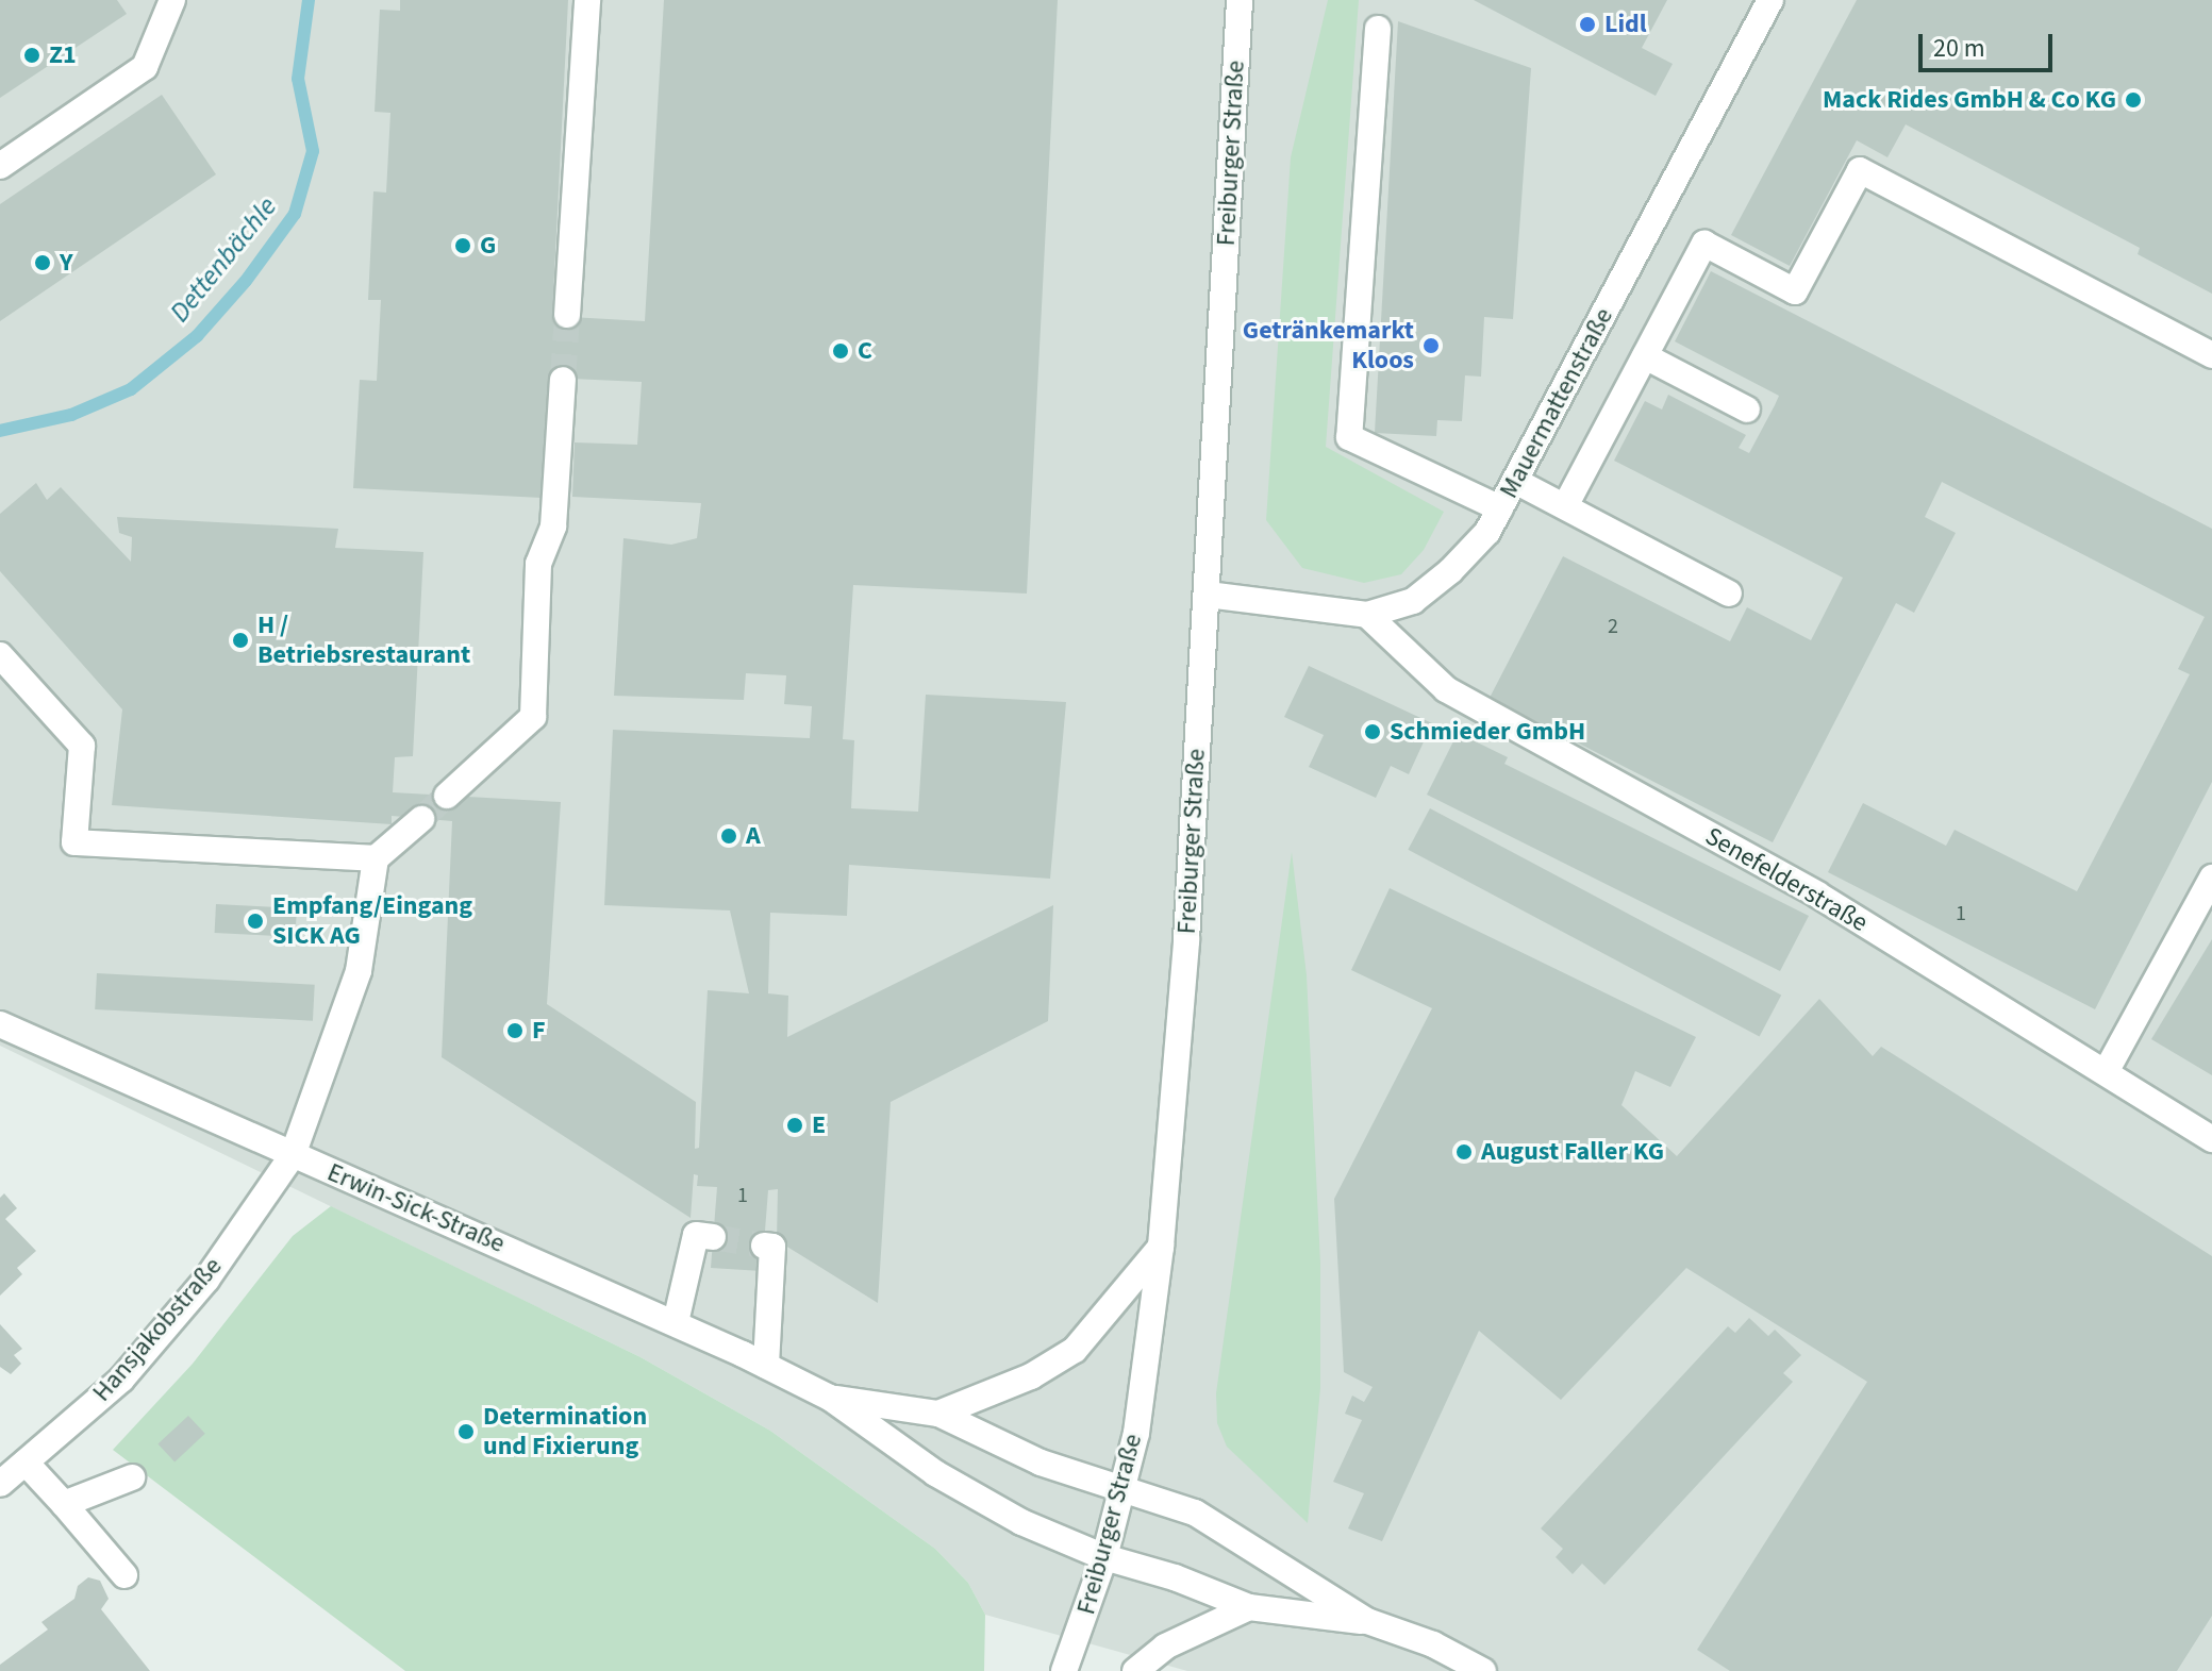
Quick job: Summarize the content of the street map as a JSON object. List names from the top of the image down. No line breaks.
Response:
{"streets":{"street":["Freiburger Straße","Mauermattenstraße","Senefelderstraße","Erwin-Sick-Straße","Hansjakobstraße"]},"crossings":[["Freiburger Straße","Mauermattenstraße"],["Freiburger Straße","Erwin-Sick-Straße"],["Mauermattenstraße","Senefelderstraße"],["Erwin-Sick-Straße","Hansjakobstraße"]],"water":["Dettenbächle"],"places":["Lidl","Z1","Mack Rides GmbH & Co KG","G","Y","Getränkemarkt Kloos","C","H / Betriebsrestaurant","Schmieder GmbH","A","Empfang/Eingang SICK AG","F","E","August Faller KG","Determination und Fixierung"],"house_numbers":["2","1","1"],"scale_bar":"20 m"}
